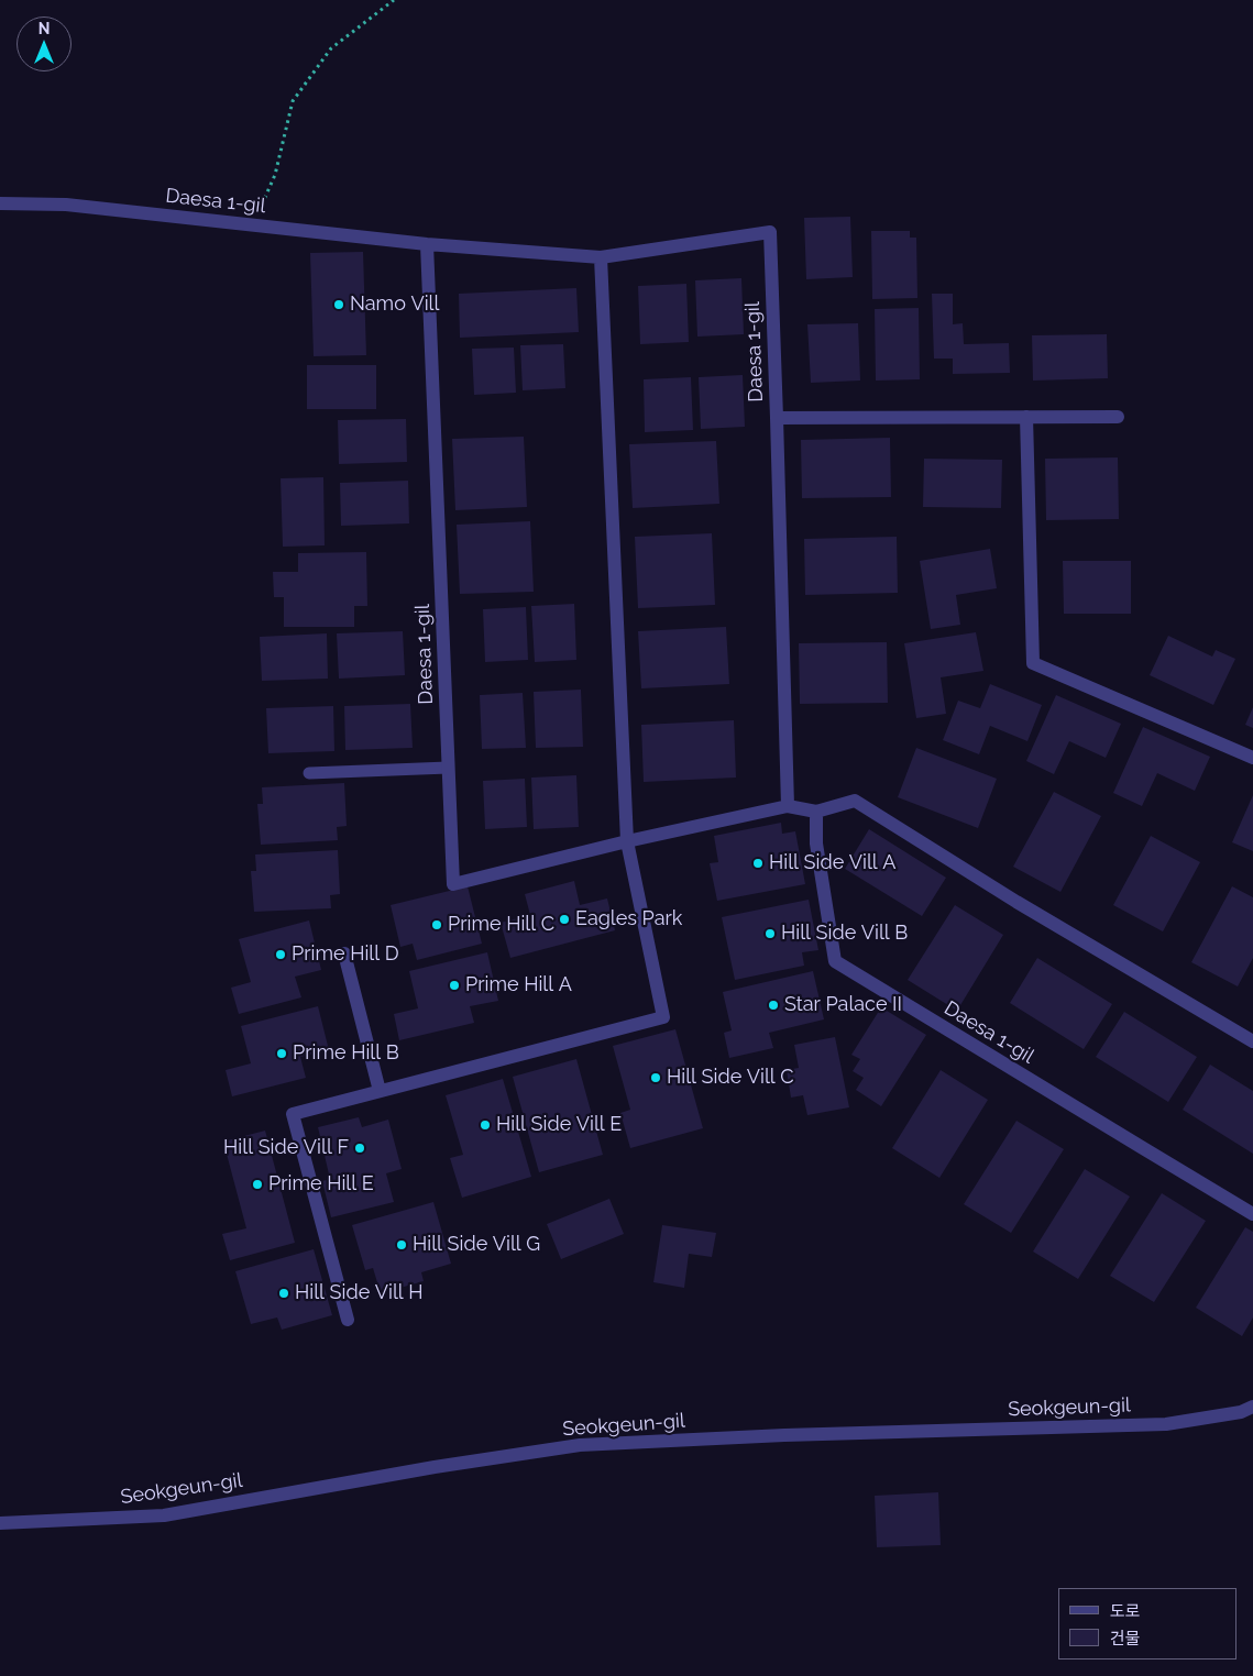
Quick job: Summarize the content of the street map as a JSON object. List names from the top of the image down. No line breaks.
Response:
{"streets":{"street":["Daesa 1-gil","Seokgeun-gil"]},"places":["Namo Vill","Hill Side Vill A","Eagles Park","Prime Hill C","Hill Side Vill B","Prime Hill D","Prime Hill A","Star Palace II","Prime Hill B","Hill Side Vill C","Hill Side Vill E","Hill Side Vill F","Prime Hill E","Hill Side Vill G","Hill Side Vill H"],"legend":["도로","건물"],"north":"top"}
